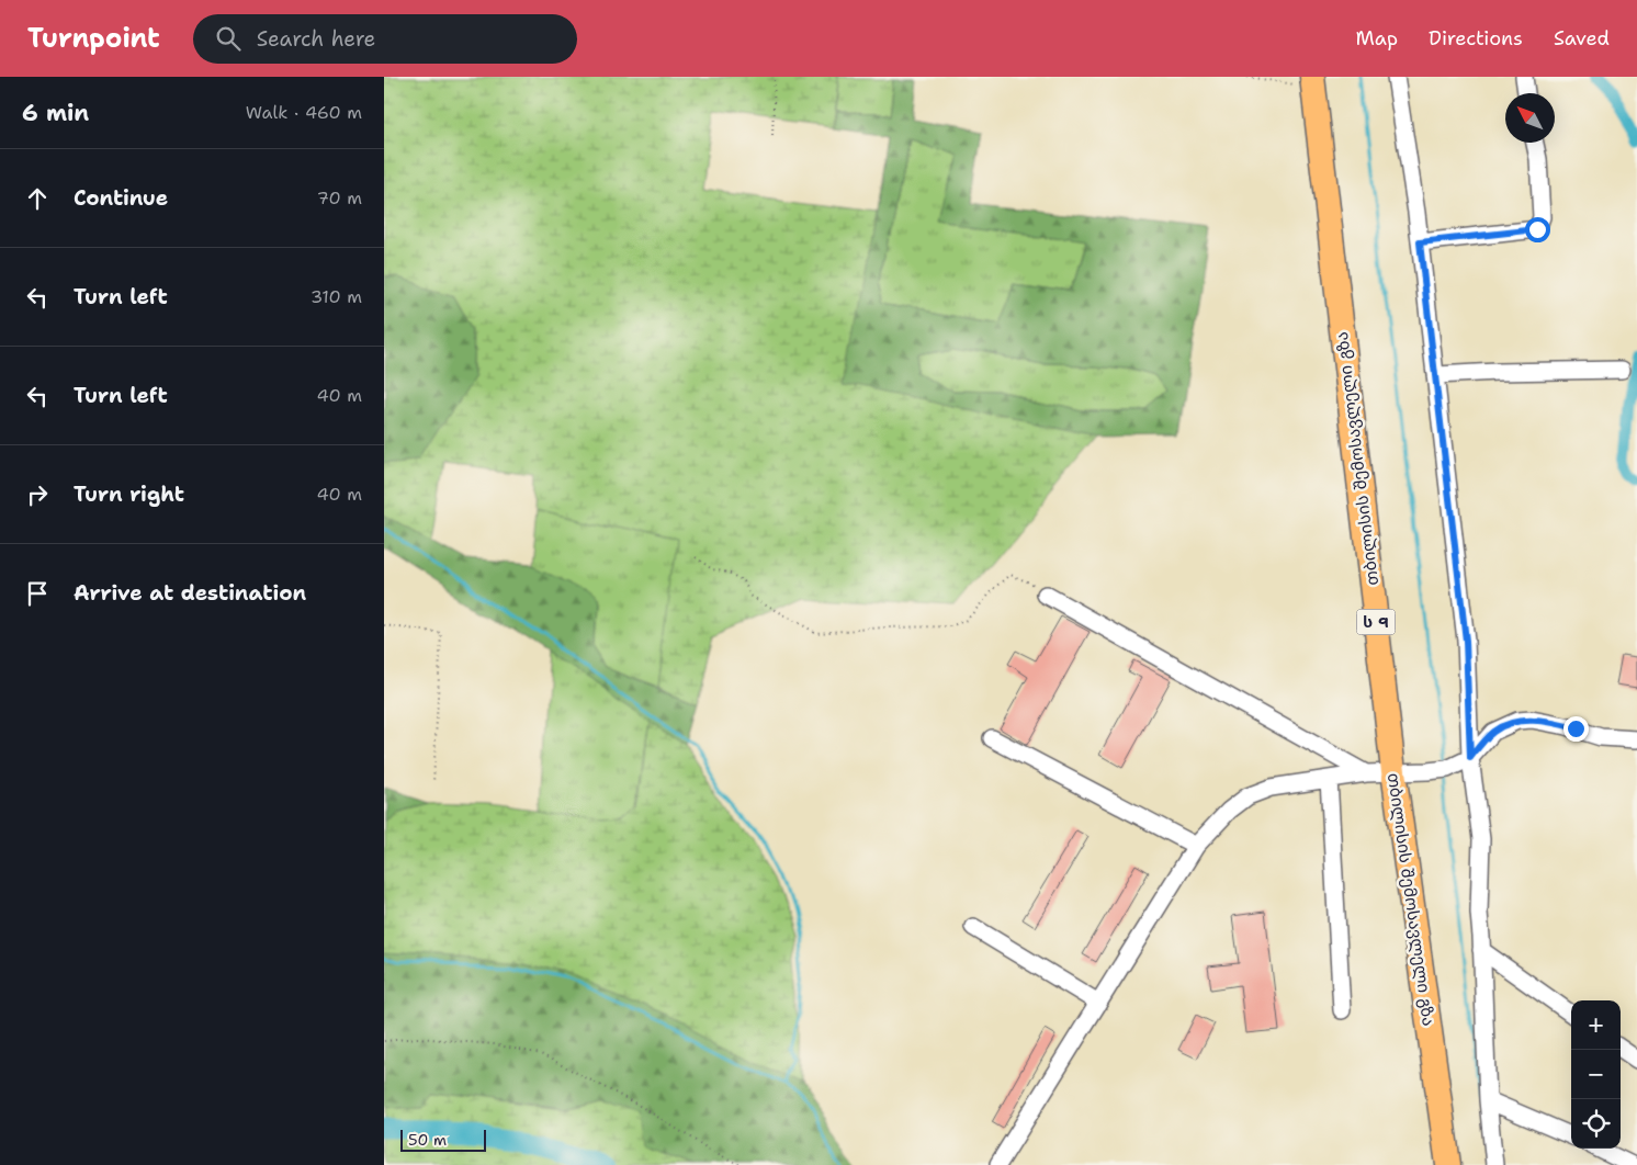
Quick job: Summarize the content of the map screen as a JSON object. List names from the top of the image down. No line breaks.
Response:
{"streets":{"highway":["თბილისის შემოსავლელი გზა","ს 9"]},"scale_bar":"50 m","north":"top left","page":{"header":"Turnpoint","search":"Search here","nav":["Map","Directions","Saved"],"heading":["6 min","Walk · 460 m"],"list":[["Continue","70 m"],["Turn left","310 m"],["Turn left","40 m"],["Turn right","40 m"],"Arrive at destination"],"map_buttons":["+","−"],"scale":"50 m"}}
